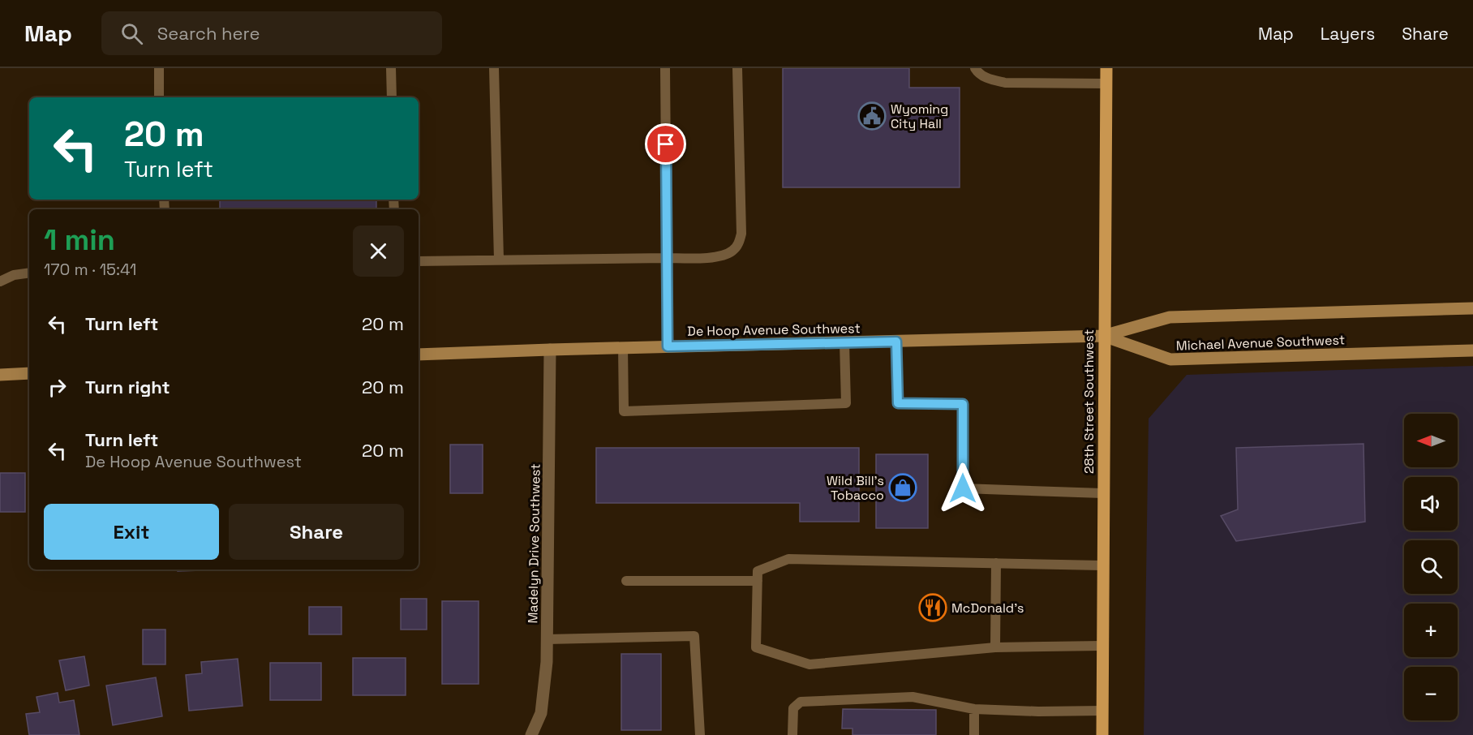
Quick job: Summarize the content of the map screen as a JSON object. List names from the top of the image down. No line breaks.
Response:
{"streets":{"main road":["28th Street Southwest"],"street":["De Hoop Avenue Southwest","Michael Avenue Southwest","Madelyn Drive Southwest"]},"crossings":[["De Hoop Avenue Southwest","Michael Avenue Southwest"],["De Hoop Avenue Southwest","28th Street Southwest"],["De Hoop Avenue Southwest","Madelyn Drive Southwest"],["Michael Avenue Southwest","28th Street Southwest"]],"places":{"public building":["Wyoming City Hall"],"shop":["Wild Bill's Tobacco"],"restaurant":["McDonald's"]},"north":"left","page":{"header":"Map","search":"Search here","nav":["Map","Layers","Share"],"turn":["20 m","Turn left"],"heading":["1 min","170 m · 15:41"],"list":[{"name":"Turn left","value":"20 m"},{"name":"Turn right","value":"20 m"},{"name":"Turn left","note":"De Hoop Avenue Southwest","value":"20 m"}],"map_buttons":["+","−"],"buttons":["Exit","Share"]}}
